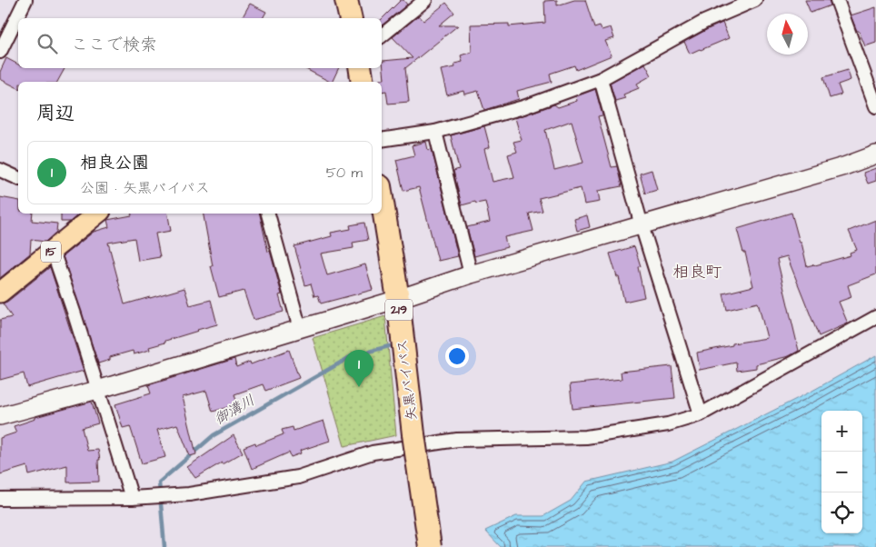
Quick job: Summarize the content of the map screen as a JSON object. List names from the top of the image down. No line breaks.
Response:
{"streets":{"highway":["219","矢黒バイパス"],"main road":["15"]},"districts":["相良町"],"water":["御溝川"],"north":"top","page":{"search":"ここで検索","heading":"周辺","list":[{"mark":"1","name":"相良公園","note":"公園 · 矢黒バイパス","value":"50 m"}],"pins":"1","map_buttons":["+","−"]}}
